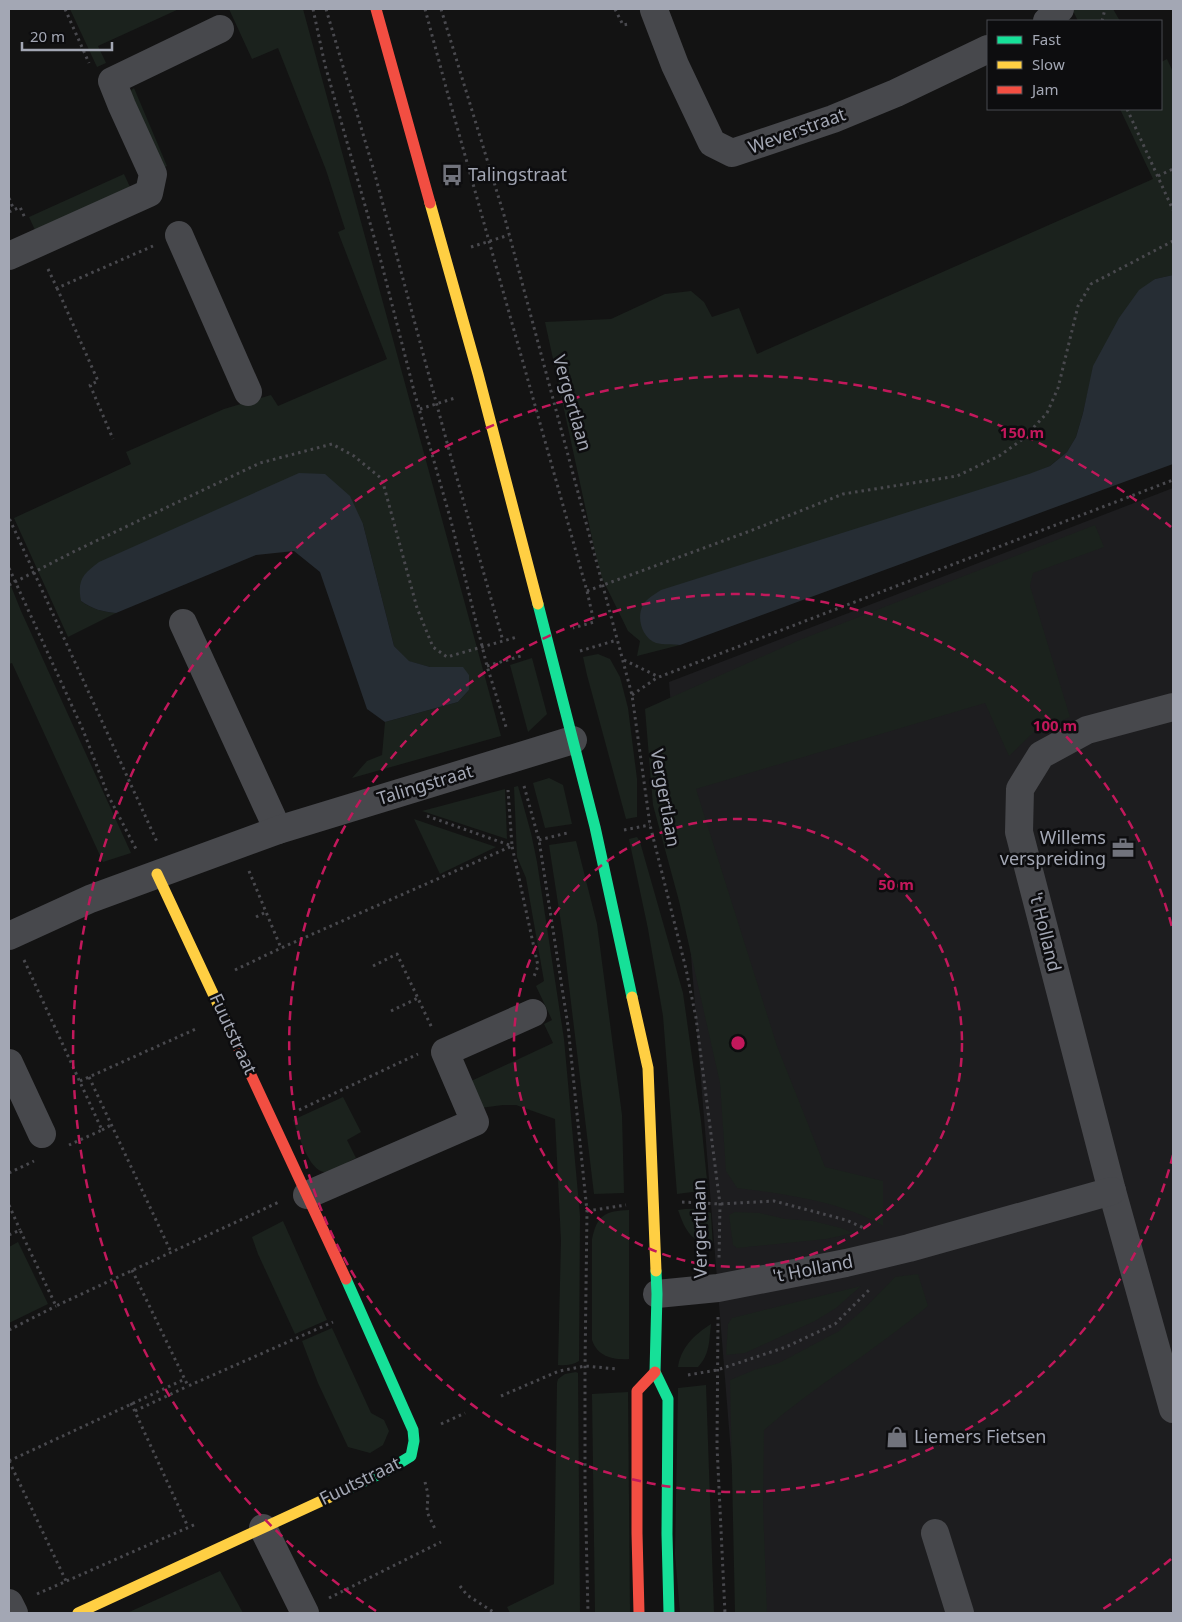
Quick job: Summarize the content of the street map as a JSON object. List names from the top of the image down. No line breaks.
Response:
{"streets":{"street":["Weverstraat","Talingstraat","'t Holland","Fuutstraat"],"path":["Vergertlaan"]},"crossings":[["Vergertlaan","'t Holland"],["Talingstraat","Fuutstraat"]],"places":{"bus stop":["Talingstraat"],"office":["Willems verspreiding"],"shop":["Liemers Fietsen"]},"legend":["Fast","Slow","Jam"],"scale_bar":"20 m","rings":["150 m","100 m","50 m"]}
